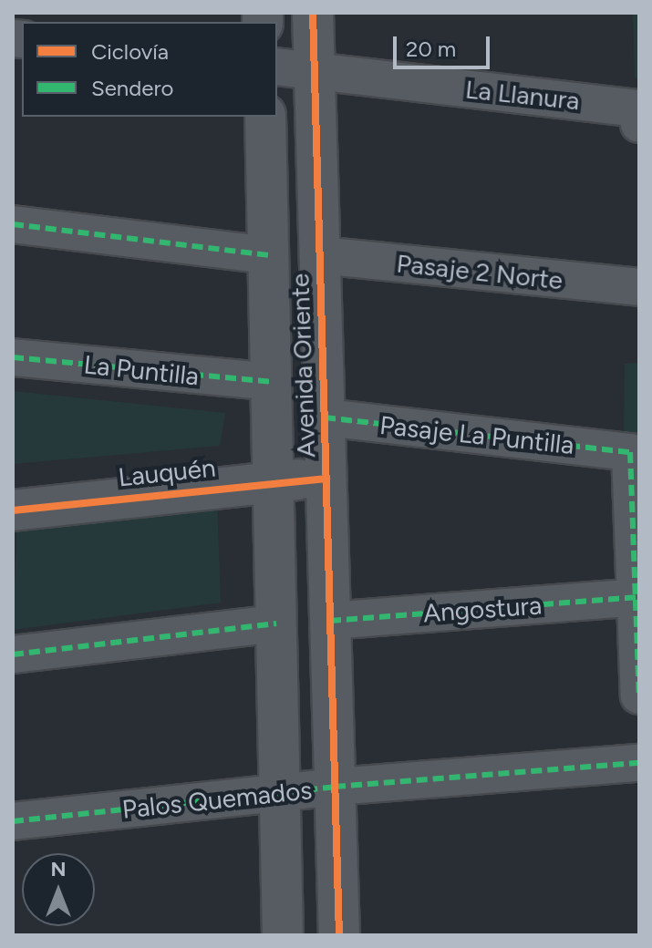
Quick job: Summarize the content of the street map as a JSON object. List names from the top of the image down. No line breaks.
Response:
{"streets":{"street":["La Llanura","Pasaje 2 Norte","Avenida Oriente","La Puntilla","Pasaje La Puntilla","Lauquén","Angostura","Palos Quemados"]},"crossings":[["La Llanura","Avenida Oriente"],["Pasaje 2 Norte","Avenida Oriente"],["Avenida Oriente","La Puntilla"],["Avenida Oriente","Pasaje La Puntilla"],["Avenida Oriente","Lauquén"],["Avenida Oriente","Angostura"],["Avenida Oriente","Palos Quemados"],["Pasaje La Puntilla","Angostura"]],"legend":["Ciclovía","Sendero"],"scale_bar":"20 m","north":"top"}
